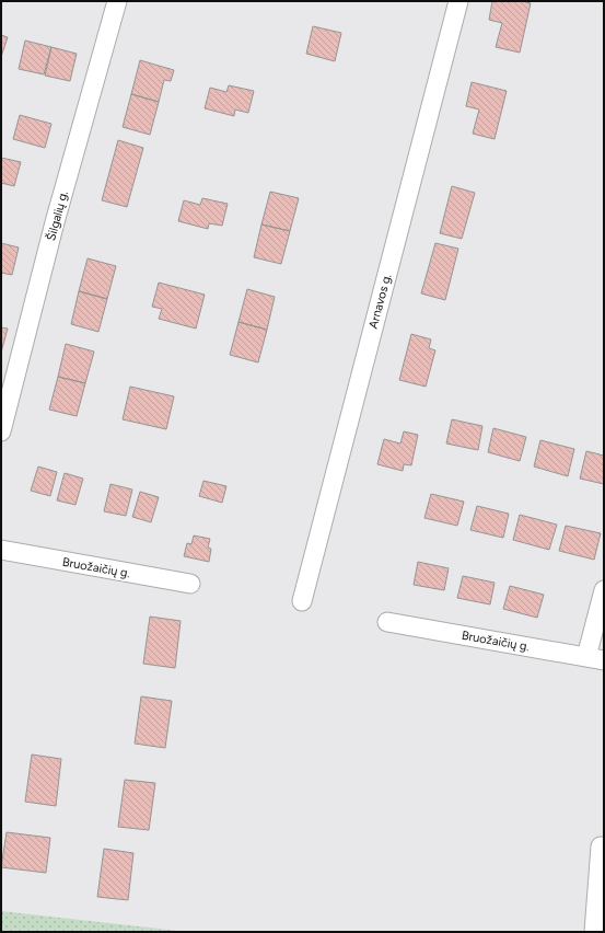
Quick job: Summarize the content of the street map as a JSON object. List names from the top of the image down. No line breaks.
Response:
{"streets":{"street":["Šilgalių g.","Arnavos g.","Bruožaičių g."]}}
